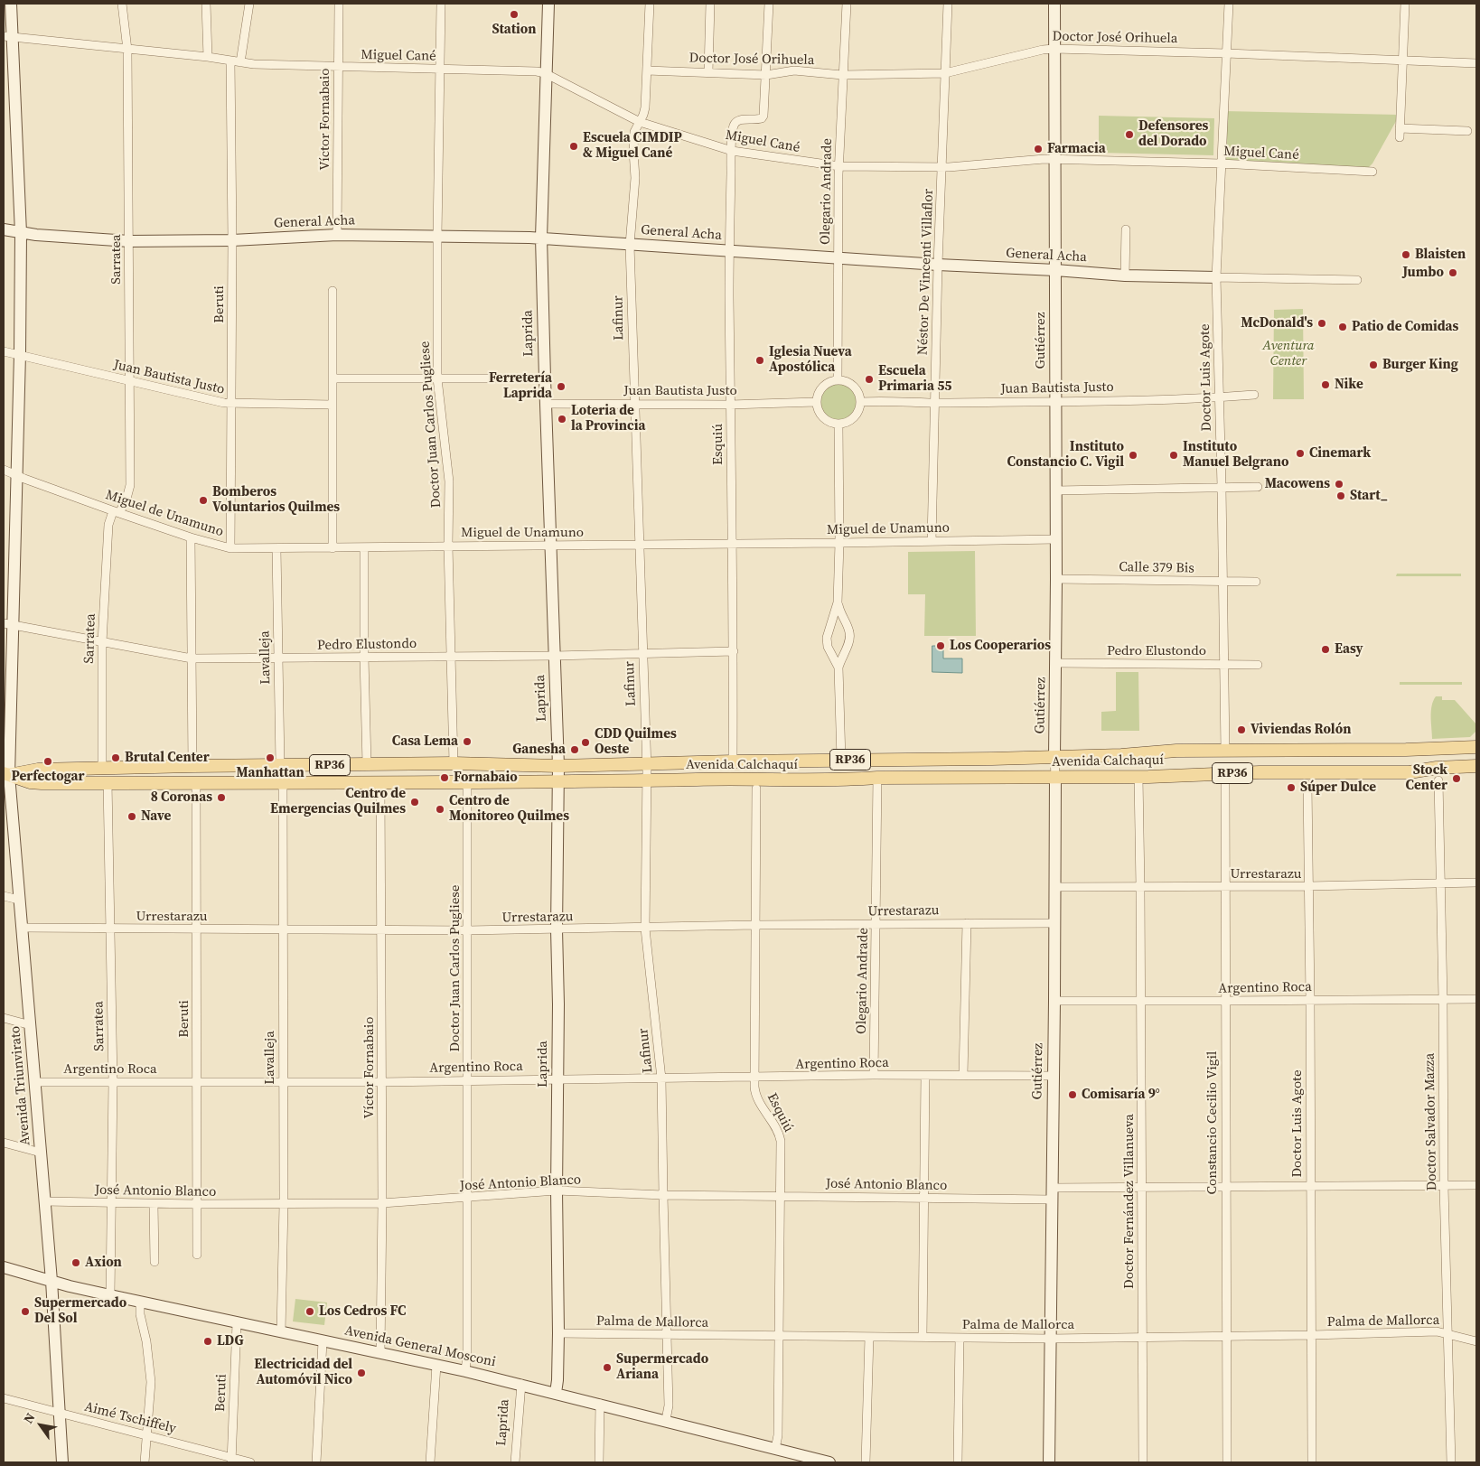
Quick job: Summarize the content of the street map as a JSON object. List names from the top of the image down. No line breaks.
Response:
{"streets":{"main road":["RP36","Avenida Calchaquí"],"street":["Doctor José Orihuela","Miguel Cané","Víctor Fornabaio","Olegario Andrade","General Acha","Sarratea","Néstor De Vincenti Villaflor","Beruti","Lafinur","Laprida","Gutiérrez","Juan Bautista Justo","Doctor Luis Agote","Doctor Juan Carlos Pugliese","Esquiú","Miguel de Unamuno","Calle 379 Bis","Pedro Elustondo","Lavalleja","Urrestarazu","Argentino Roca","Avenida Triunvirato","Doctor Salvador Mazza","Constancio Cecilio Vigil","José Antonio Blanco","Doctor Fernández Villanueva","Palma de Mallorca","Avenida General Mosconi","Aimé Tschiffely"]},"crossings":[["Doctor José Orihuela","Olegario Andrade"],["Doctor José Orihuela","Néstor De Vincenti Villaflor"],["Doctor José Orihuela","Lafinur"],["Doctor José Orihuela","Gutiérrez"],["Doctor José Orihuela","Doctor Luis Agote"],["Doctor José Orihuela","Esquiú"],["Miguel Cané","Víctor Fornabaio"],["Miguel Cané","Olegario Andrade"],["Miguel Cané","Sarratea"],["Miguel Cané","Néstor De Vincenti Villaflor"],["Miguel Cané","Beruti"],["Miguel Cané","Lafinur"],["Miguel Cané","Laprida"],["Miguel Cané","Gutiérrez"],["Miguel Cané","Doctor Luis Agote"],["Miguel Cané","Doctor Juan Carlos Pugliese"],["Miguel Cané","Esquiú"],["Miguel Cané","Avenida Triunvirato"],["Víctor Fornabaio","General Acha"],["Víctor Fornabaio","Avenida Calchaquí"],["Víctor Fornabaio","Urrestarazu"],["Víctor Fornabaio","Argentino Roca"],["Víctor Fornabaio","José Antonio Blanco"],["Víctor Fornabaio","Avenida General Mosconi"],["Olegario Andrade","General Acha"],["Olegario Andrade","Juan Bautista Justo"],["Olegario Andrade","Avenida Calchaquí"],["Olegario Andrade","Urrestarazu"],["Olegario Andrade","Argentino Roca"],["General Acha","Sarratea"],["General Acha","Néstor De Vincenti Villaflor"],["General Acha","Beruti"],["General Acha","Lafinur"],["General Acha","Laprida"],["General Acha","Gutiérrez"],["General Acha","Doctor Luis Agote"],["General Acha","Doctor Juan Carlos Pugliese"],["General Acha","Esquiú"],["General Acha","Avenida Triunvirato"],["Sarratea","Juan Bautista Justo"],["Sarratea","Miguel de Unamuno"],["Sarratea","Pedro Elustondo"],["Sarratea","Avenida Calchaquí"],["Sarratea","Urrestarazu"],["Sarratea","Argentino Roca"],["Sarratea","José Antonio Blanco"],["Sarratea","Avenida General Mosconi"],["Néstor De Vincenti Villaflor","Juan Bautista Justo"],["Néstor De Vincenti Villaflor","Miguel de Unamuno"],["Beruti","Juan Bautista Justo"],["Beruti","Miguel de Unamuno"],["Beruti","Avenida Calchaquí"],["Beruti","Urrestarazu"],["Beruti","Argentino Roca"],["Beruti","José Antonio Blanco"],["Beruti","Avenida General Mosconi"],["Beruti","Aimé Tschiffely"],["Lafinur","Juan Bautista Justo"],["Lafinur","Miguel de Unamuno"],["Lafinur","Pedro Elustondo"],["Lafinur","Avenida Calchaquí"],["Lafinur","Urrestarazu"],["Lafinur","Argentino Roca"],["Lafinur","José Antonio Blanco"],["Lafinur","Palma de Mallorca"],["Lafinur","Avenida General Mosconi"],["Laprida","Juan Bautista Justo"],["Laprida","Miguel de Unamuno"],["Laprida","Pedro Elustondo"],["Laprida","Avenida Calchaquí"],["Laprida","Urrestarazu"],["Laprida","Argentino Roca"],["Laprida","José Antonio Blanco"],["Laprida","Palma de Mallorca"],["Laprida","Avenida General Mosconi"],["Gutiérrez","Juan Bautista Justo"],["Gutiérrez","Miguel de Unamuno"],["Gutiérrez","Calle 379 Bis"],["Gutiérrez","Pedro Elustondo"],["Gutiérrez","Avenida Calchaquí"],["Gutiérrez","Urrestarazu"],["Gutiérrez","Argentino Roca"],["Gutiérrez","José Antonio Blanco"],["Gutiérrez","Palma de Mallorca"],["Juan Bautista Justo","Doctor Luis Agote"],["Juan Bautista Justo","Esquiú"],["Juan Bautista Justo","Avenida Triunvirato"],["Doctor Luis Agote","Calle 379 Bis"],["Doctor Luis Agote","Pedro Elustondo"],["Doctor Luis Agote","Avenida Calchaquí"],["Doctor Luis Agote","Urrestarazu"],["Doctor Luis Agote","Argentino Roca"],["Doctor Luis Agote","José Antonio Blanco"],["Doctor Luis Agote","Palma de Mallorca"],["Doctor Juan Carlos Pugliese","Miguel de Unamuno"],["Doctor Juan Carlos Pugliese","Pedro Elustondo"],["Doctor Juan Carlos Pugliese","Avenida Calchaquí"],["Doctor Juan Carlos Pugliese","Urrestarazu"],["Doctor Juan Carlos Pugliese","Argentino Roca"],["Doctor Juan Carlos Pugliese","José Antonio Blanco"],["Doctor Juan Carlos Pugliese","Avenida General Mosconi"],["Esquiú","Miguel de Unamuno"],["Esquiú","Pedro Elustondo"],["Esquiú","Avenida Calchaquí"],["Esquiú","Urrestarazu"],["Esquiú","Argentino Roca"],["Esquiú","José Antonio Blanco"],["Esquiú","Palma de Mallorca"],["Esquiú","Avenida General Mosconi"],["Miguel de Unamuno","Lavalleja"],["Miguel de Unamuno","Avenida Triunvirato"],["Pedro Elustondo","Lavalleja"],["Pedro Elustondo","Avenida Triunvirato"],["Lavalleja","Avenida Calchaquí"],["Lavalleja","Urrestarazu"],["Lavalleja","Argentino Roca"],["Lavalleja","José Antonio Blanco"],["Lavalleja","Avenida General Mosconi"],["Avenida Calchaquí","Avenida Triunvirato"],["Avenida Calchaquí","Doctor Fernández Villanueva"],["Urrestarazu","Avenida Triunvirato"],["Urrestarazu","Doctor Salvador Mazza"],["Urrestarazu","Constancio Cecilio Vigil"],["Urrestarazu","Doctor Fernández Villanueva"],["Argentino Roca","Avenida Triunvirato"],["Argentino Roca","Doctor Salvador Mazza"],["Argentino Roca","Constancio Cecilio Vigil"],["Argentino Roca","Doctor Fernández Villanueva"],["Avenida Triunvirato","José Antonio Blanco"],["Avenida Triunvirato","Avenida General Mosconi"],["Avenida Triunvirato","Aimé Tschiffely"],["Doctor Salvador Mazza","José Antonio Blanco"],["Doctor Salvador Mazza","Palma de Mallorca"],["Constancio Cecilio Vigil","José Antonio Blanco"],["Constancio Cecilio Vigil","Palma de Mallorca"],["José Antonio Blanco","Doctor Fernández Villanueva"],["Doctor Fernández Villanueva","Palma de Mallorca"]],"parks":["Aventura Center"],"places":["Station","Defensores del Dorado","Escuela CIMDIP & Miguel Cané","Farmacia","Blaisten","Jumbo","McDonald's","Patio de Comidas","Iglesia Nueva Apostólica","Burger King","Escuela Primaria 55","Nike","Ferretería Laprida","Loteria de la Provincia","Cinemark","Instituto Constancio C. Vigil","Instituto Manuel Belgrano","Macowens","Start_","Bomberos Voluntarios Quilmes","Los Cooperarios","Easy","Viviendas Rolón","Casa Lema","CDD Quilmes Oeste","Ganesha","Brutal Center","Manhattan","Perfectogar","Fornabaio","Stock Center","Súper Dulce","8 Coronas","Centro de Emergencias Quilmes","Centro de Monitoreo Quilmes","Nave","Comisaría 9°","Axion","Supermercado Del Sol","Los Cedros FC","LDG","Supermercado Ariana","Electricidad del Automóvil Nico"],"north":"top left"}
